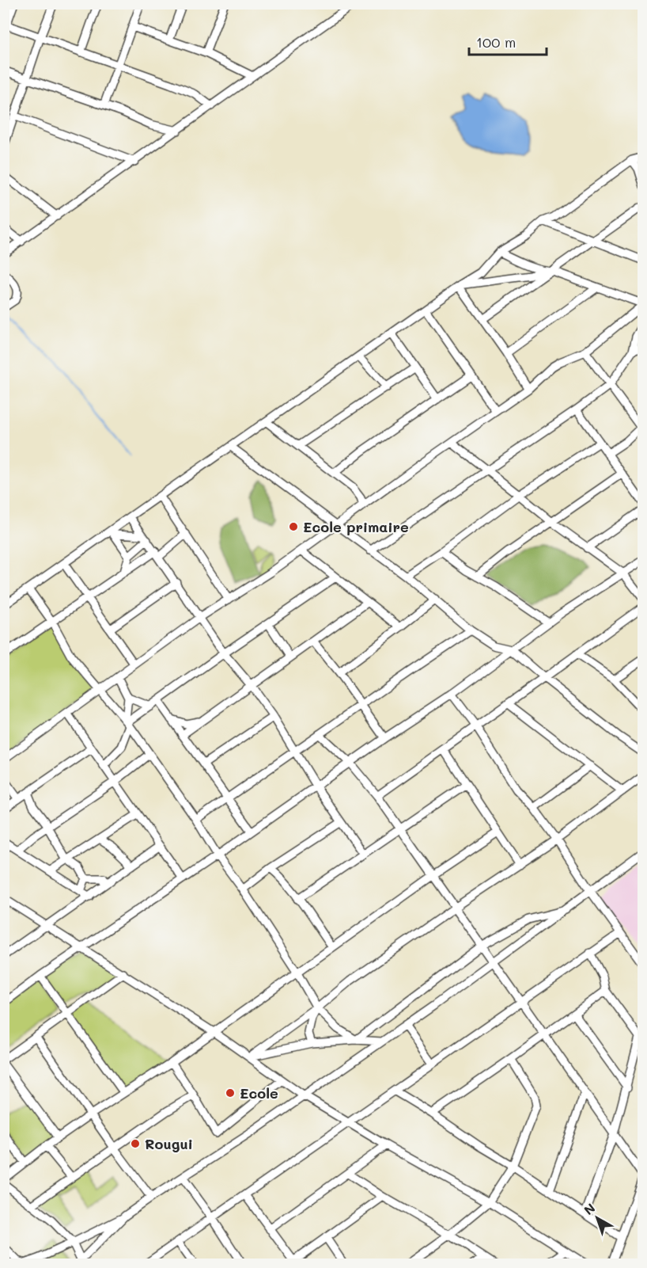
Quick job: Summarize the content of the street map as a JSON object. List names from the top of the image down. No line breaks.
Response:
{"places":["Ecole primaire","Ecole","Rougui"],"scale_bar":"100 m","north":"top left"}
